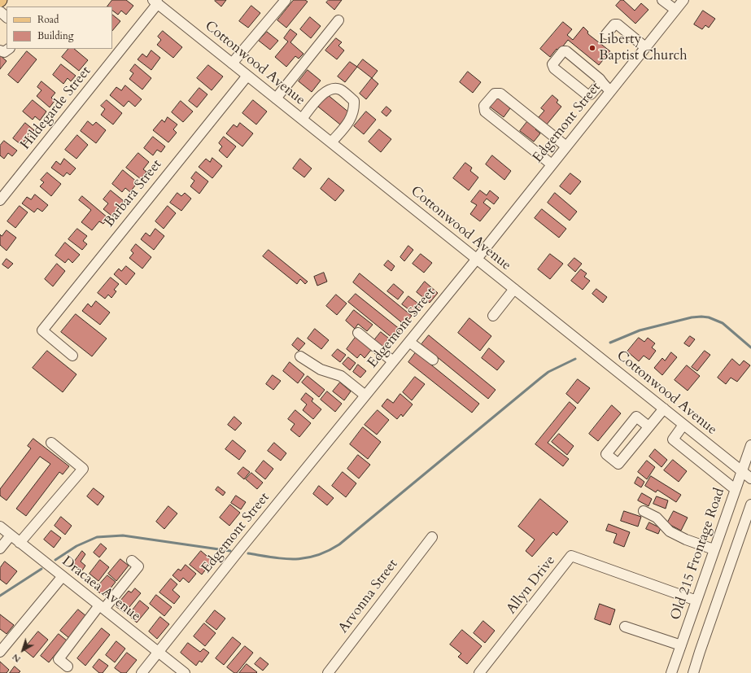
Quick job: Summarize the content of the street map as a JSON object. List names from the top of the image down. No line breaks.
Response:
{"streets":{"street":["Cottonwood Avenue","Hildegarde Street","Edgemont Street","Barbara Street","Old 215 Frontage Road","Allyn Drive","Dracaea Avenue","Arvonna Street"]},"crossings":[["Cottonwood Avenue","Hildegarde Street"],["Cottonwood Avenue","Edgemont Street"],["Cottonwood Avenue","Barbara Street"],["Cottonwood Avenue","Old 215 Frontage Road"],["Edgemont Street","Dracaea Avenue"],["Old 215 Frontage Road","Allyn Drive"]],"places":["Liberty Baptist Church"],"legend":["Road","Building"],"north":"bottom left"}
